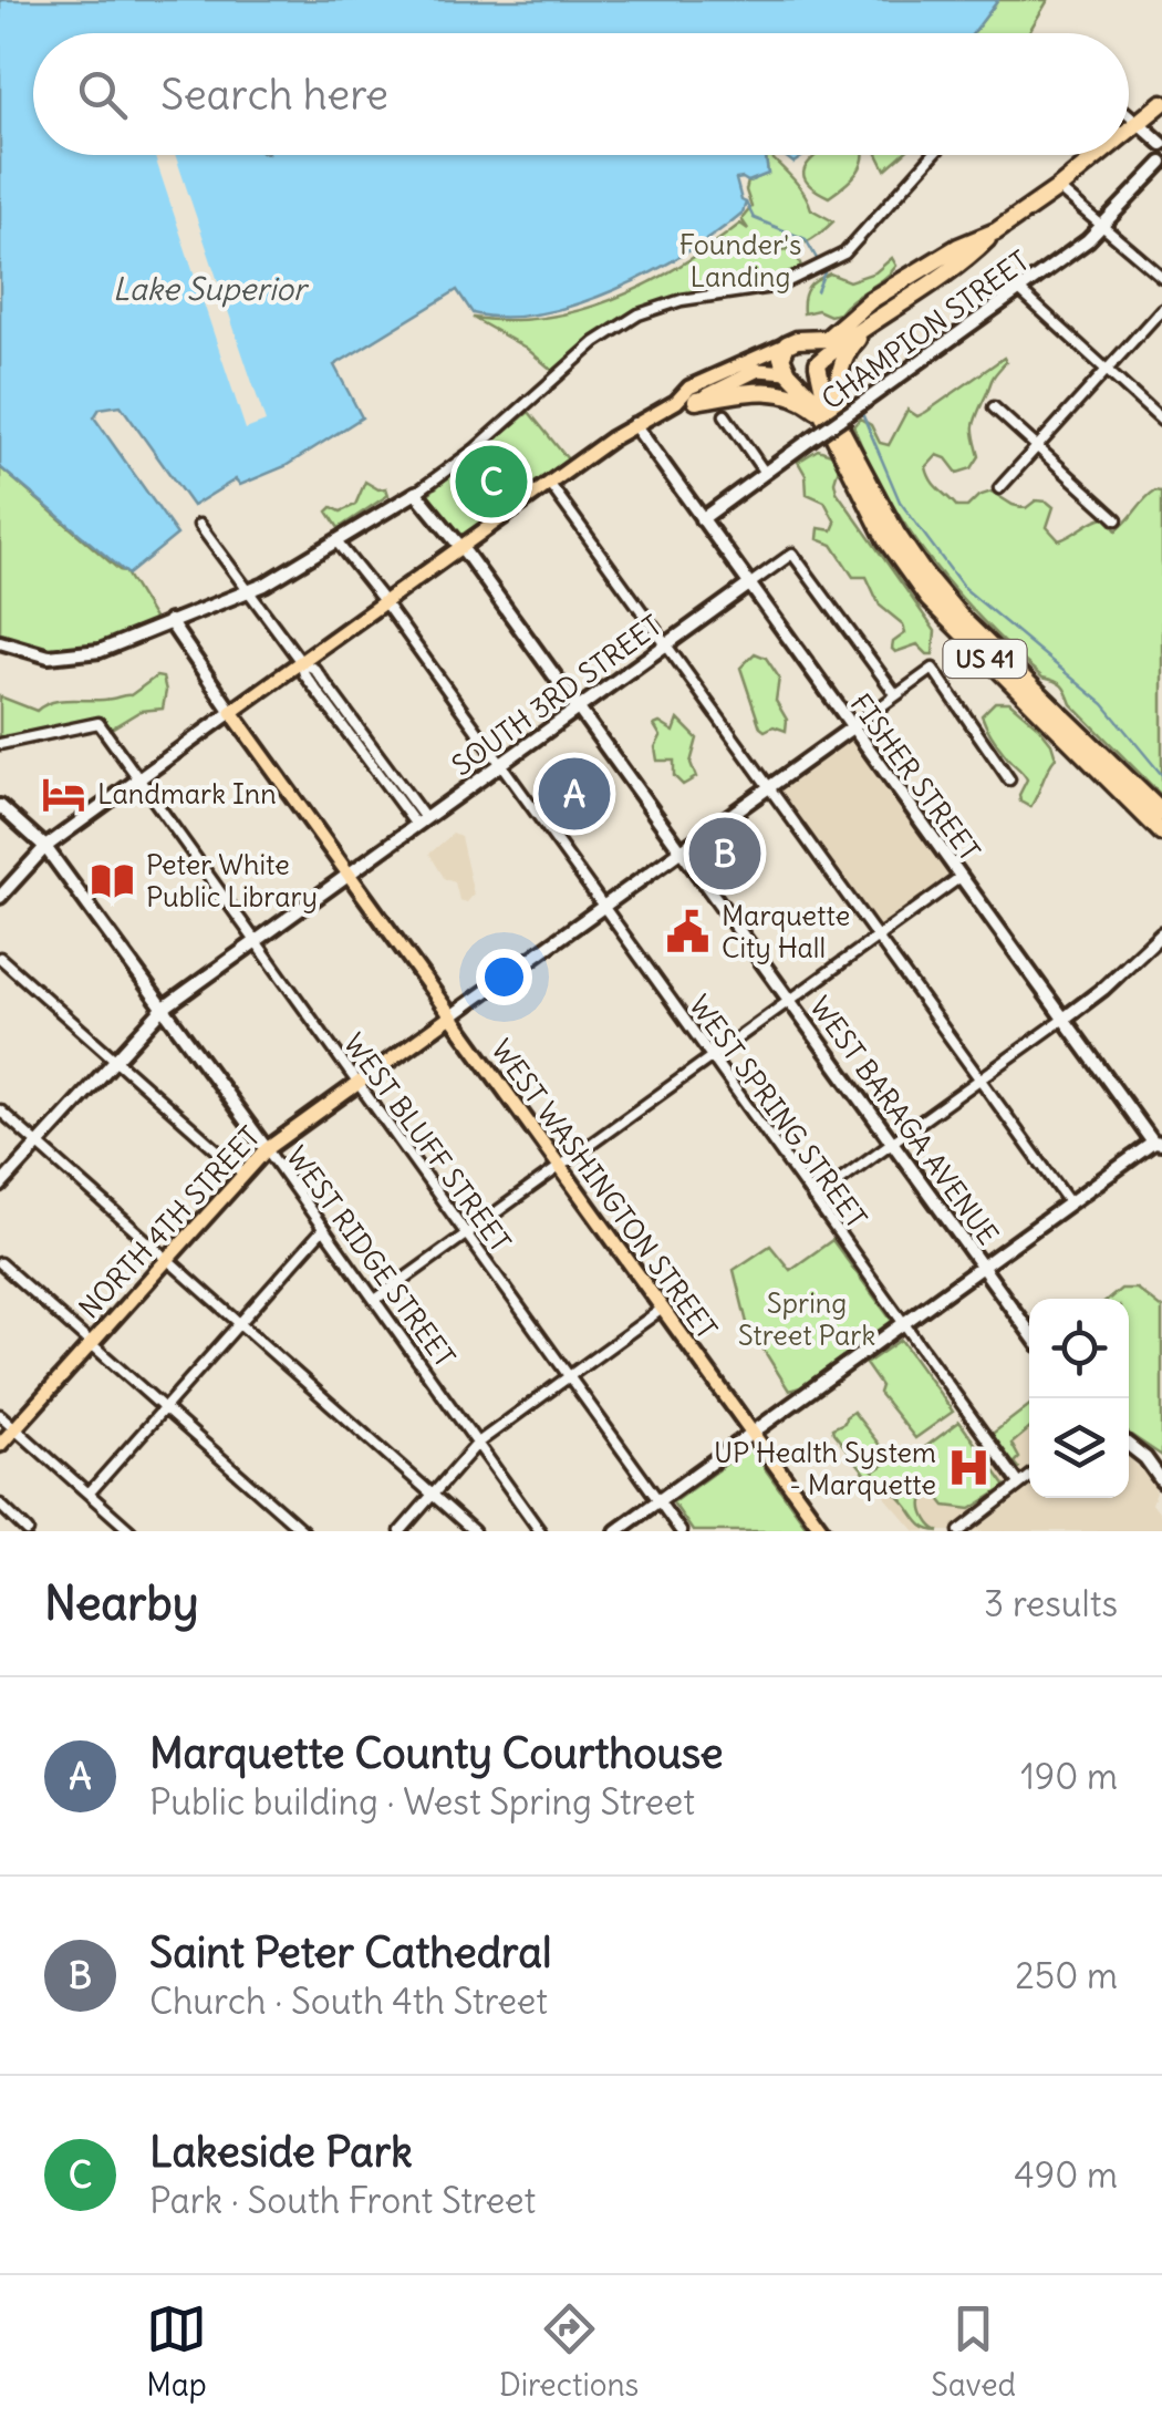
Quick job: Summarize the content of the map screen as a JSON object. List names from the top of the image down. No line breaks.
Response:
{"streets":{"highway":["US 41"],"main road":["WEST WASHINGTON STREET","NORTH 4TH STREET"],"street":["CHAMPION STREET","SOUTH 3RD STREET","FISHER STREET","WEST SPRING STREET","WEST BARAGA AVENUE","WEST BLUFF STREET","WEST RIDGE STREET"]},"crossings":[["CHAMPION STREET","FISHER STREET"],["SOUTH 3RD STREET","FISHER STREET"],["SOUTH 3RD STREET","WEST SPRING STREET"],["SOUTH 3RD STREET","WEST BARAGA AVENUE"],["SOUTH 3RD STREET","WEST BLUFF STREET"],["SOUTH 3RD STREET","WEST WASHINGTON STREET"],["SOUTH 3RD STREET","WEST RIDGE STREET"],["WEST BLUFF STREET","NORTH 4TH STREET"],["WEST WASHINGTON STREET","NORTH 4TH STREET"],["NORTH 4TH STREET","WEST RIDGE STREET"]],"water":["Lake Superior"],"parks":["Founder's Landing","Spring Street Park"],"places":{"hotel":["Landmark Inn"],"library":["Peter White Public Library"],"public building":["Marquette City Hall"],"hospital":["UP Health System - Marquette"]},"page":{"search":"Search here","pins":["C","A","B"],"heading":["Nearby","3 results"],"list":[{"mark":"A","name":"Marquette County Courthouse","note":"Public building · West Spring Street","value":"190 m"},{"mark":"B","name":"Saint Peter Cathedral","note":"Church · South 4th Street","value":"250 m"},{"mark":"C","name":"Lakeside Park","note":"Park · South Front Street","value":"490 m"}],"nav":["Map","Directions","Saved"]}}
